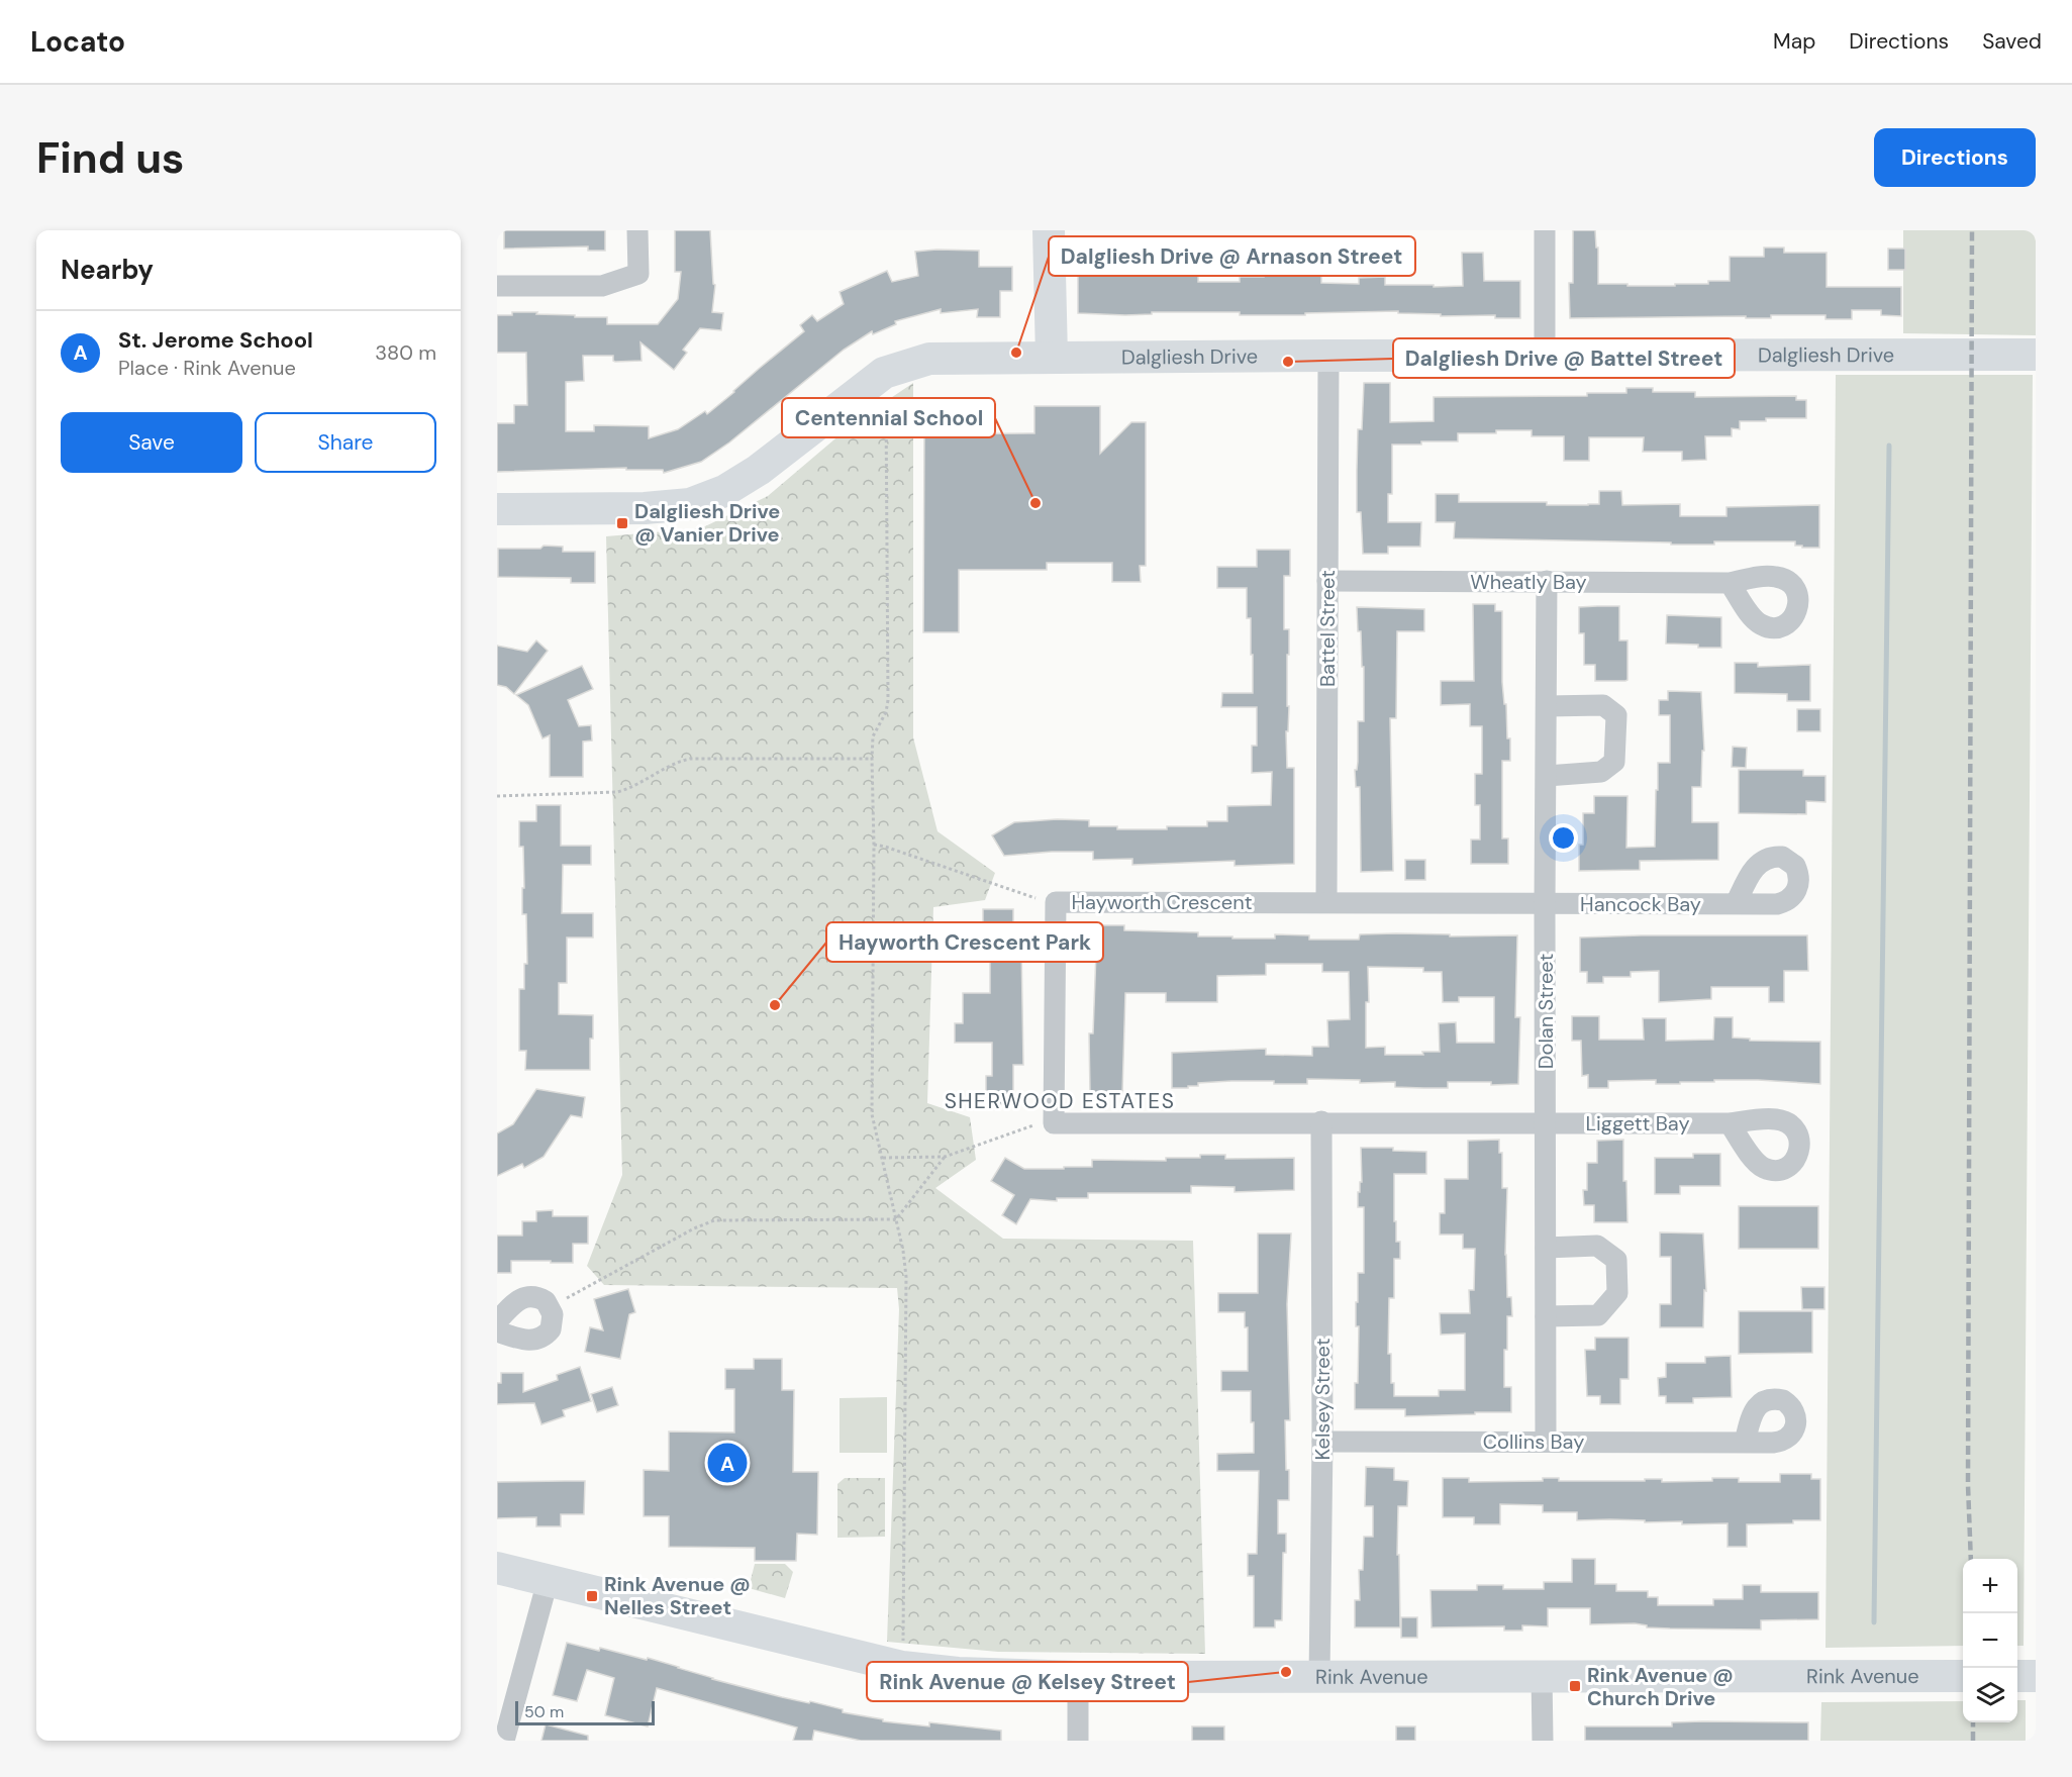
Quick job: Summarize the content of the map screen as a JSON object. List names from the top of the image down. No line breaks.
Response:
{"streets":{"street":["Dalgliesh Drive","Wheatly Bay","Battel Street","Hayworth Crescent","Hancock Bay","Dolan Street","Liggett Bay","Kelsey Street","Collins Bay","Rink Avenue"]},"crossings":[["Dalgliesh Drive","Battel Street"],["Wheatly Bay","Battel Street"],["Wheatly Bay","Dolan Street"],["Battel Street","Hayworth Crescent"],["Hayworth Crescent","Hancock Bay"],["Hayworth Crescent","Dolan Street"],["Hancock Bay","Dolan Street"],["Dolan Street","Liggett Bay"],["Dolan Street","Collins Bay"],["Kelsey Street","Collins Bay"],["Kelsey Street","Rink Avenue"]],"districts":["SHERWOOD ESTATES"],"places":{"other":["Dalgliesh Drive @ Arnason Street","Dalgliesh Drive @ Battel Street","Centennial School","Hayworth Crescent Park","Rink Avenue @ Kelsey Street"],"transit":["Dalgliesh Drive @ Vanier Drive","Rink Avenue @ Nelles Street","Rink Avenue @ Church Drive"]},"scale_bar":"50 m","page":{"header":"Locato","nav":["Map","Directions","Saved"],"buttons":["Directions",["Save","Share"]],"title":"Find us","heading":"Nearby","list":[{"mark":"A","name":"St. Jerome School","note":"Place · Rink Avenue","value":"380 m"}],"pins":"A","map_buttons":["+","−"],"scale":"50 m"}}
